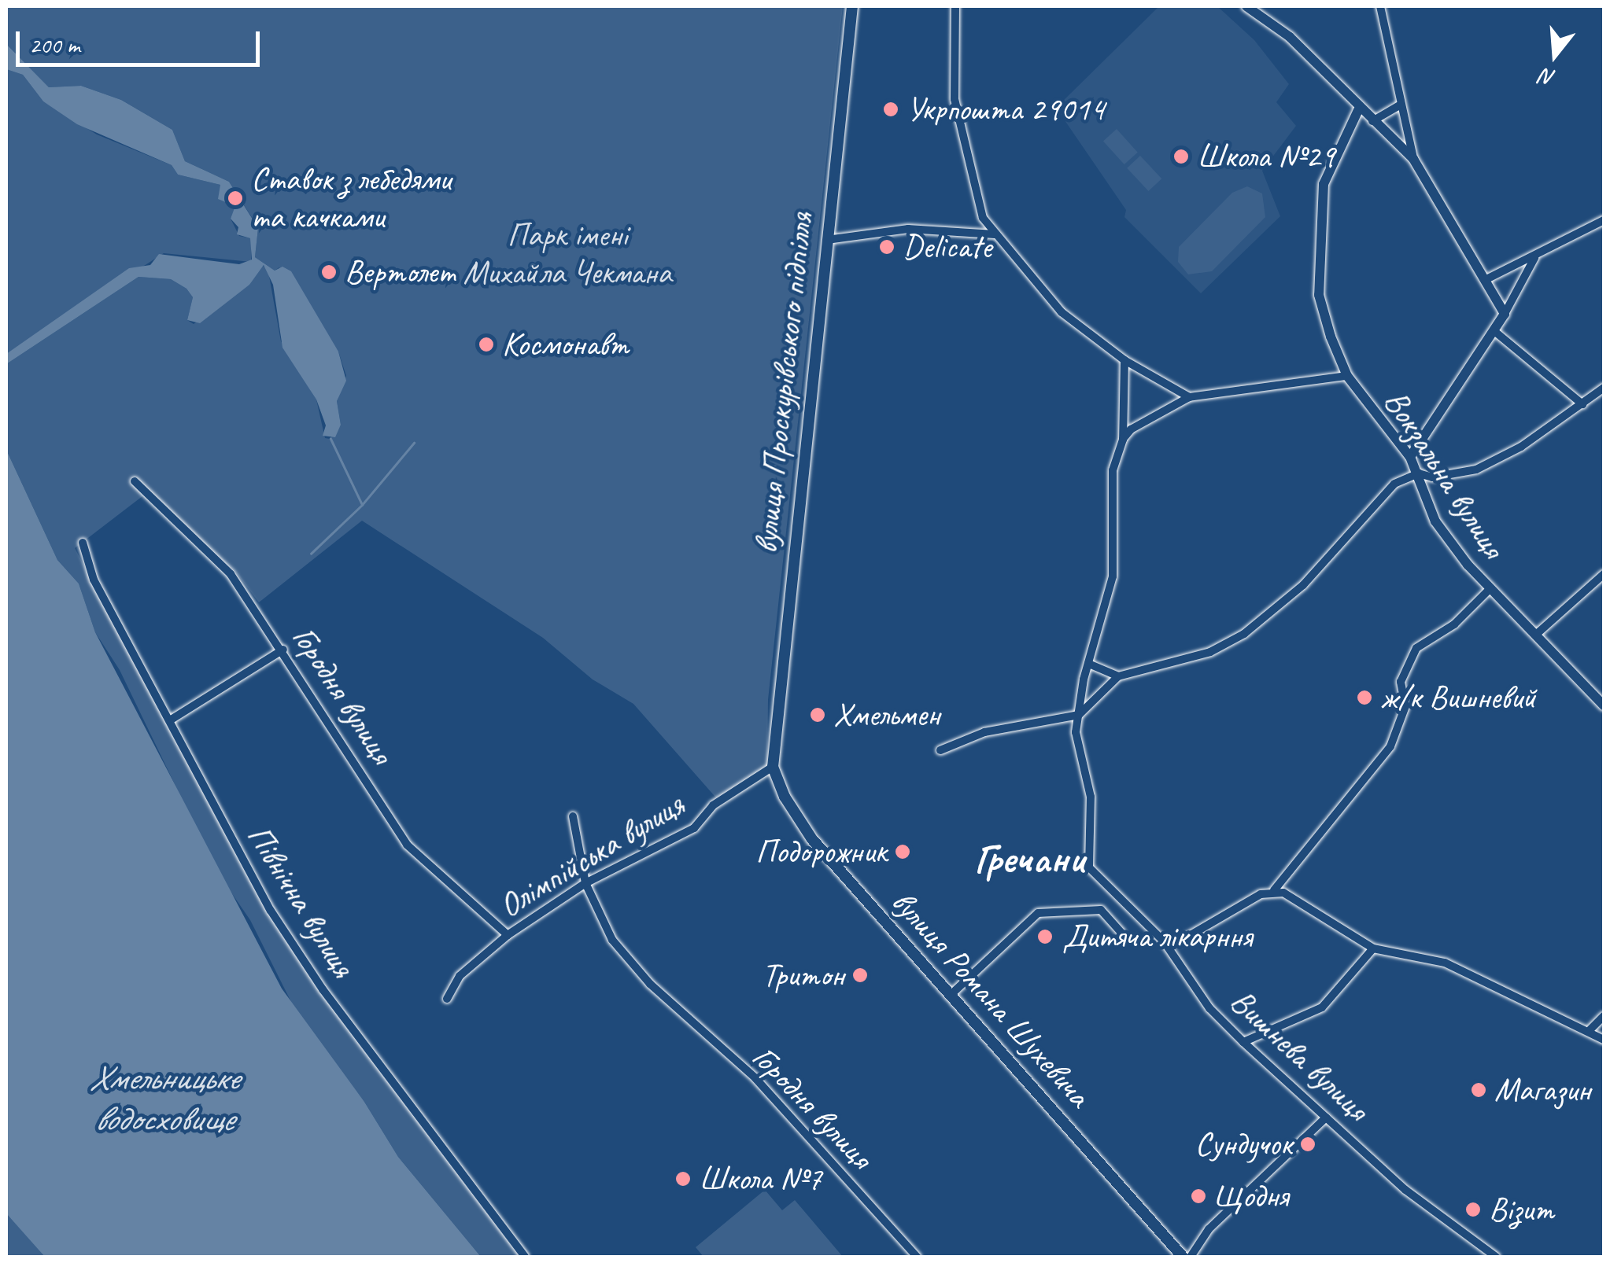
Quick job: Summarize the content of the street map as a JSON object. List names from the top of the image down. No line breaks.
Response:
{"streets":{"main road":["вулиця Проскурівського підпілля","вулиця Романа Шухевича"],"street":["Вокзальна вулиця","Городня вулиця","Олімпійська вулиця","Північна вулиця","Вишнева вулиця"]},"crossings":[["вулиця Проскурівського підпілля","Олімпійська вулиця"],["вулиця Проскурівського підпілля","вулиця Романа Шухевича"],["Городня вулиця","Олімпійська вулиця"],["Олімпійська вулиця","вулиця Романа Шухевича"]],"districts":["Гречани"],"water":["Хмельницьке водосховище"],"parks":["Парк імені Михайла Чекмана"],"places":["Укрпошта 29014","Школа №29","Ставок з лебедями та качками","Delicate","Вертолет","Космонавт","ж/к Вишневий","Хмельмен","Подорожник","Дитяча лікарння","Тритон","Магазин","Сундучок","Школа №7","Щодня","Візит"],"scale_bar":"200 m","north":"bottom"}
